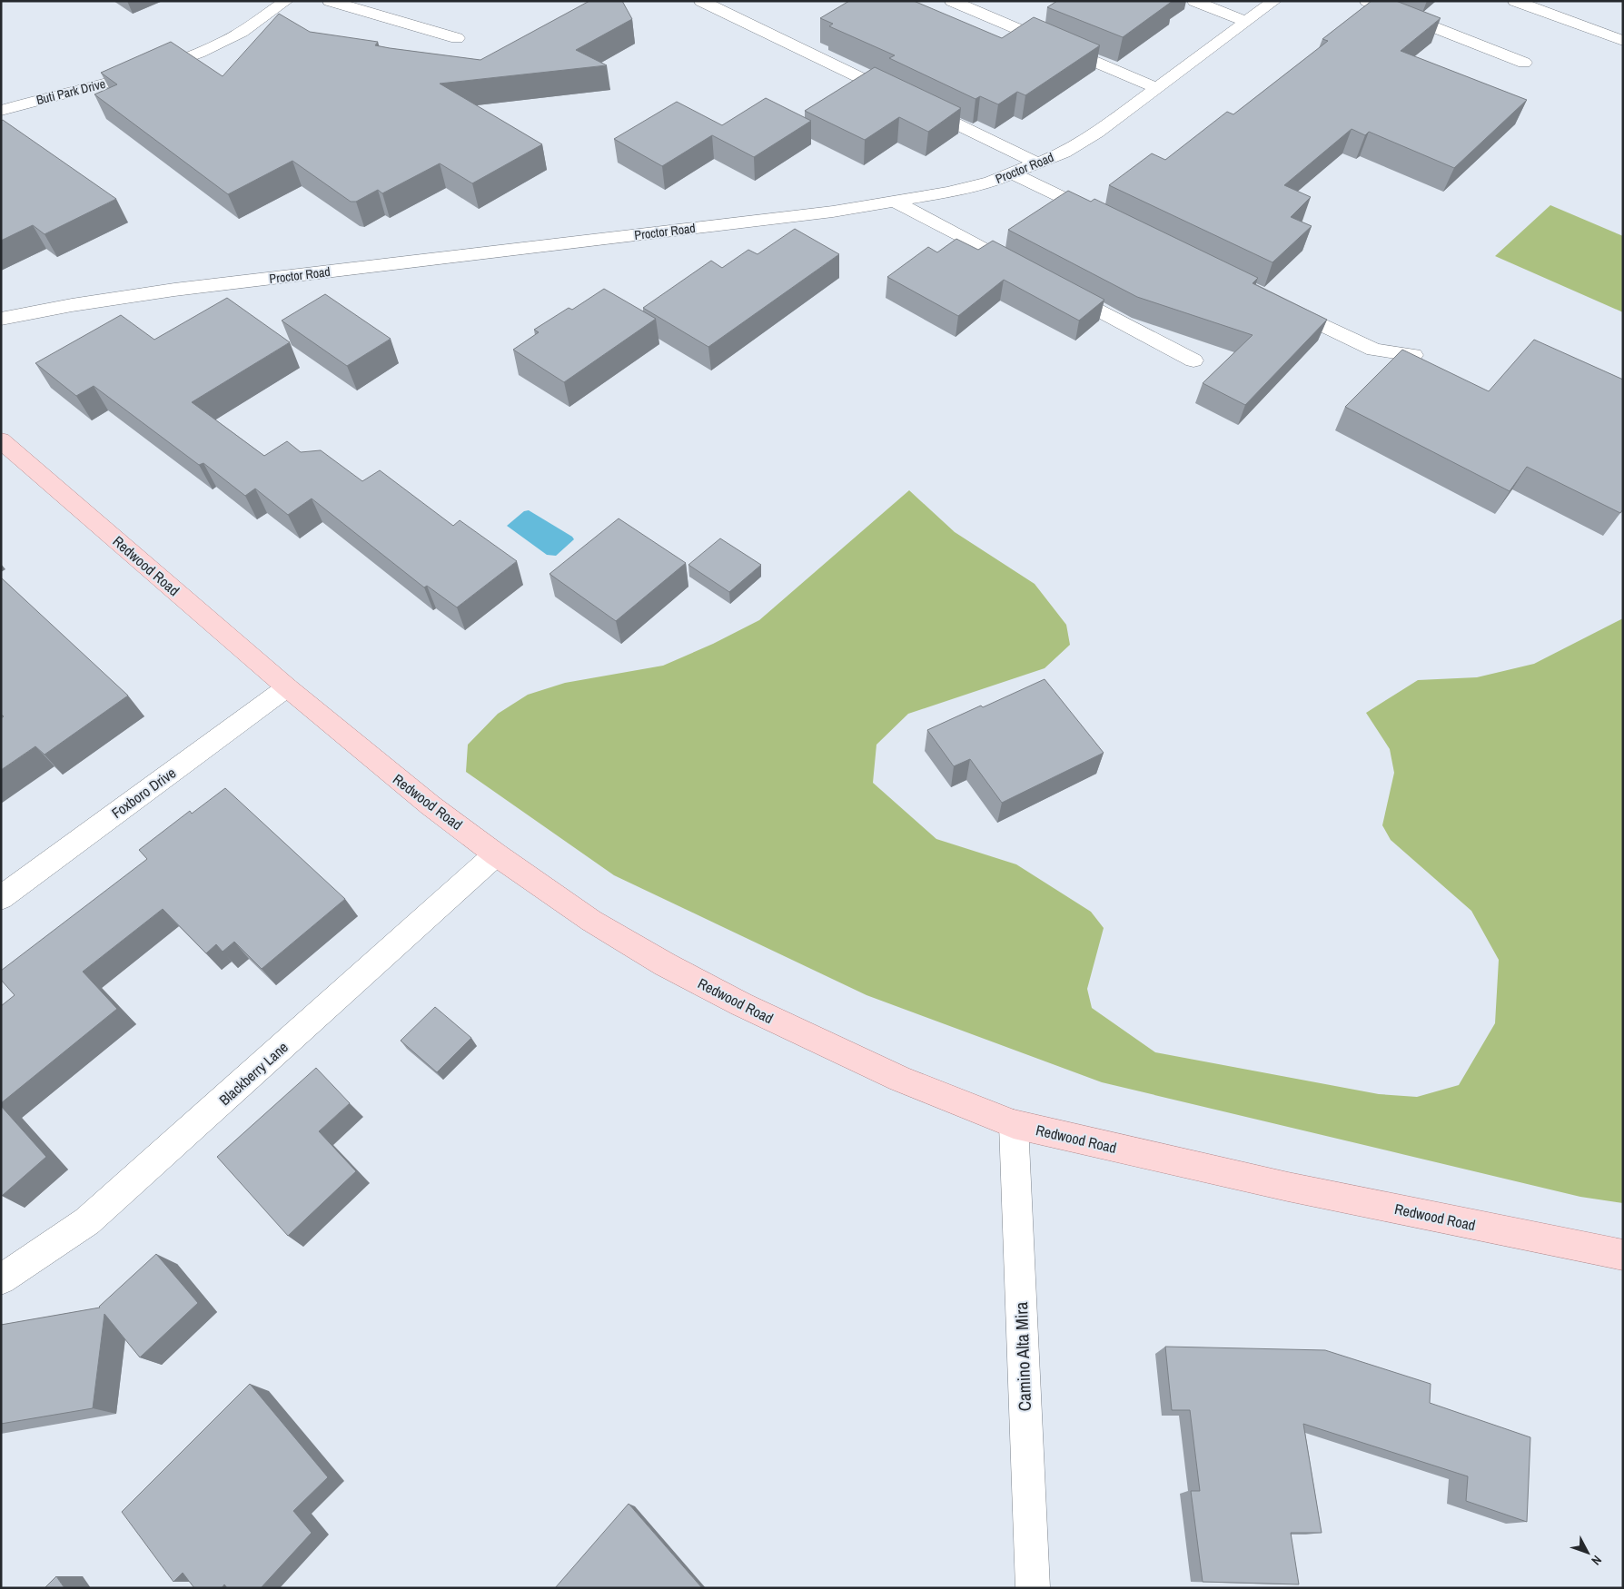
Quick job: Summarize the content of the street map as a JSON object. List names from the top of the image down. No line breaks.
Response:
{"streets":{"main road":["Redwood Road"],"street":["Buti Park Drive","Proctor Road","Foxboro Drive","Blackberry Lane","Camino Alta Mira"]},"crossings":[["Redwood Road","Foxboro Drive"],["Redwood Road","Blackberry Lane"],["Redwood Road","Camino Alta Mira"]],"north":"bottom right"}
